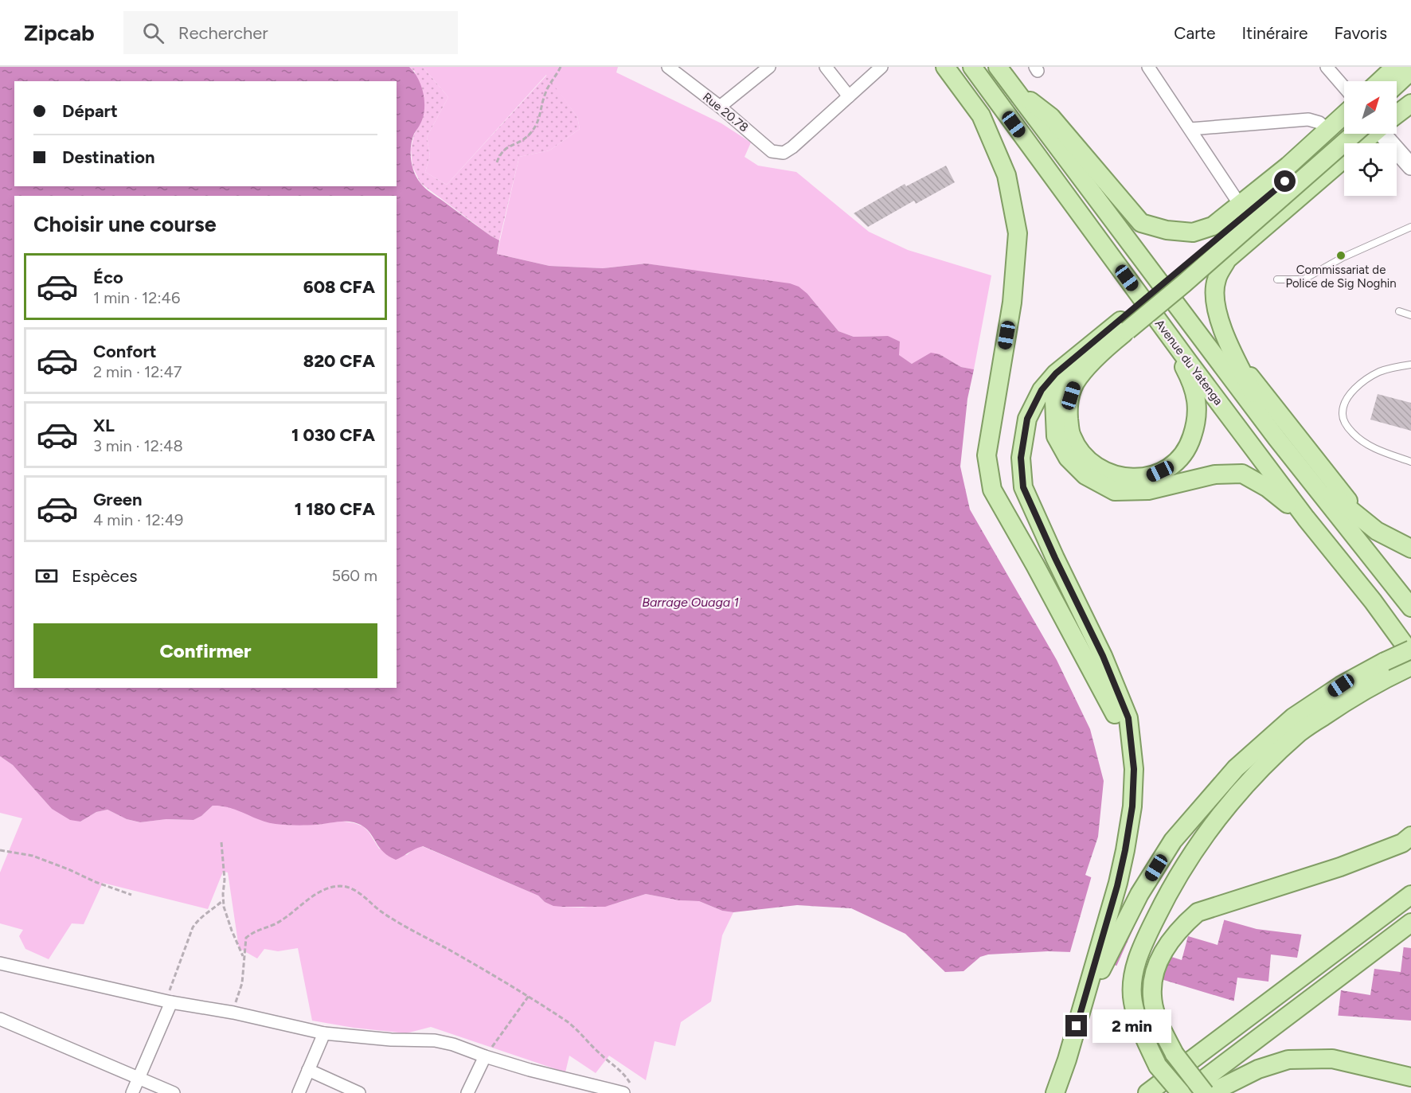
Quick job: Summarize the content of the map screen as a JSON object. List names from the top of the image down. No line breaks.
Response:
{"streets":{"main road":["Avenue du Yatenga"],"street":["Rue 20.78"]},"water":["Barrage Ouaga 1"],"places":["Commissariat de Police de Sig Noghin"],"north":"top right","page":{"header":"Zipcab","search":"Rechercher","nav":["Carte","Itinéraire","Favoris"],"banner":["Départ","Destination"],"heading":"Choisir une course","list":[{"name":"Éco","note":"1 min · 12:46","value":"608 CFA"},{"name":"Confort","note":"2 min · 12:47","value":"820 CFA"},{"name":"XL","note":"3 min · 12:48","value":"1 030 CFA"},{"name":"Green","note":"4 min · 12:49","value":"1 180 CFA"}],"pay":["Espèces","560 m"],"buttons":"Confirmer","bubble":"2 min"}}
